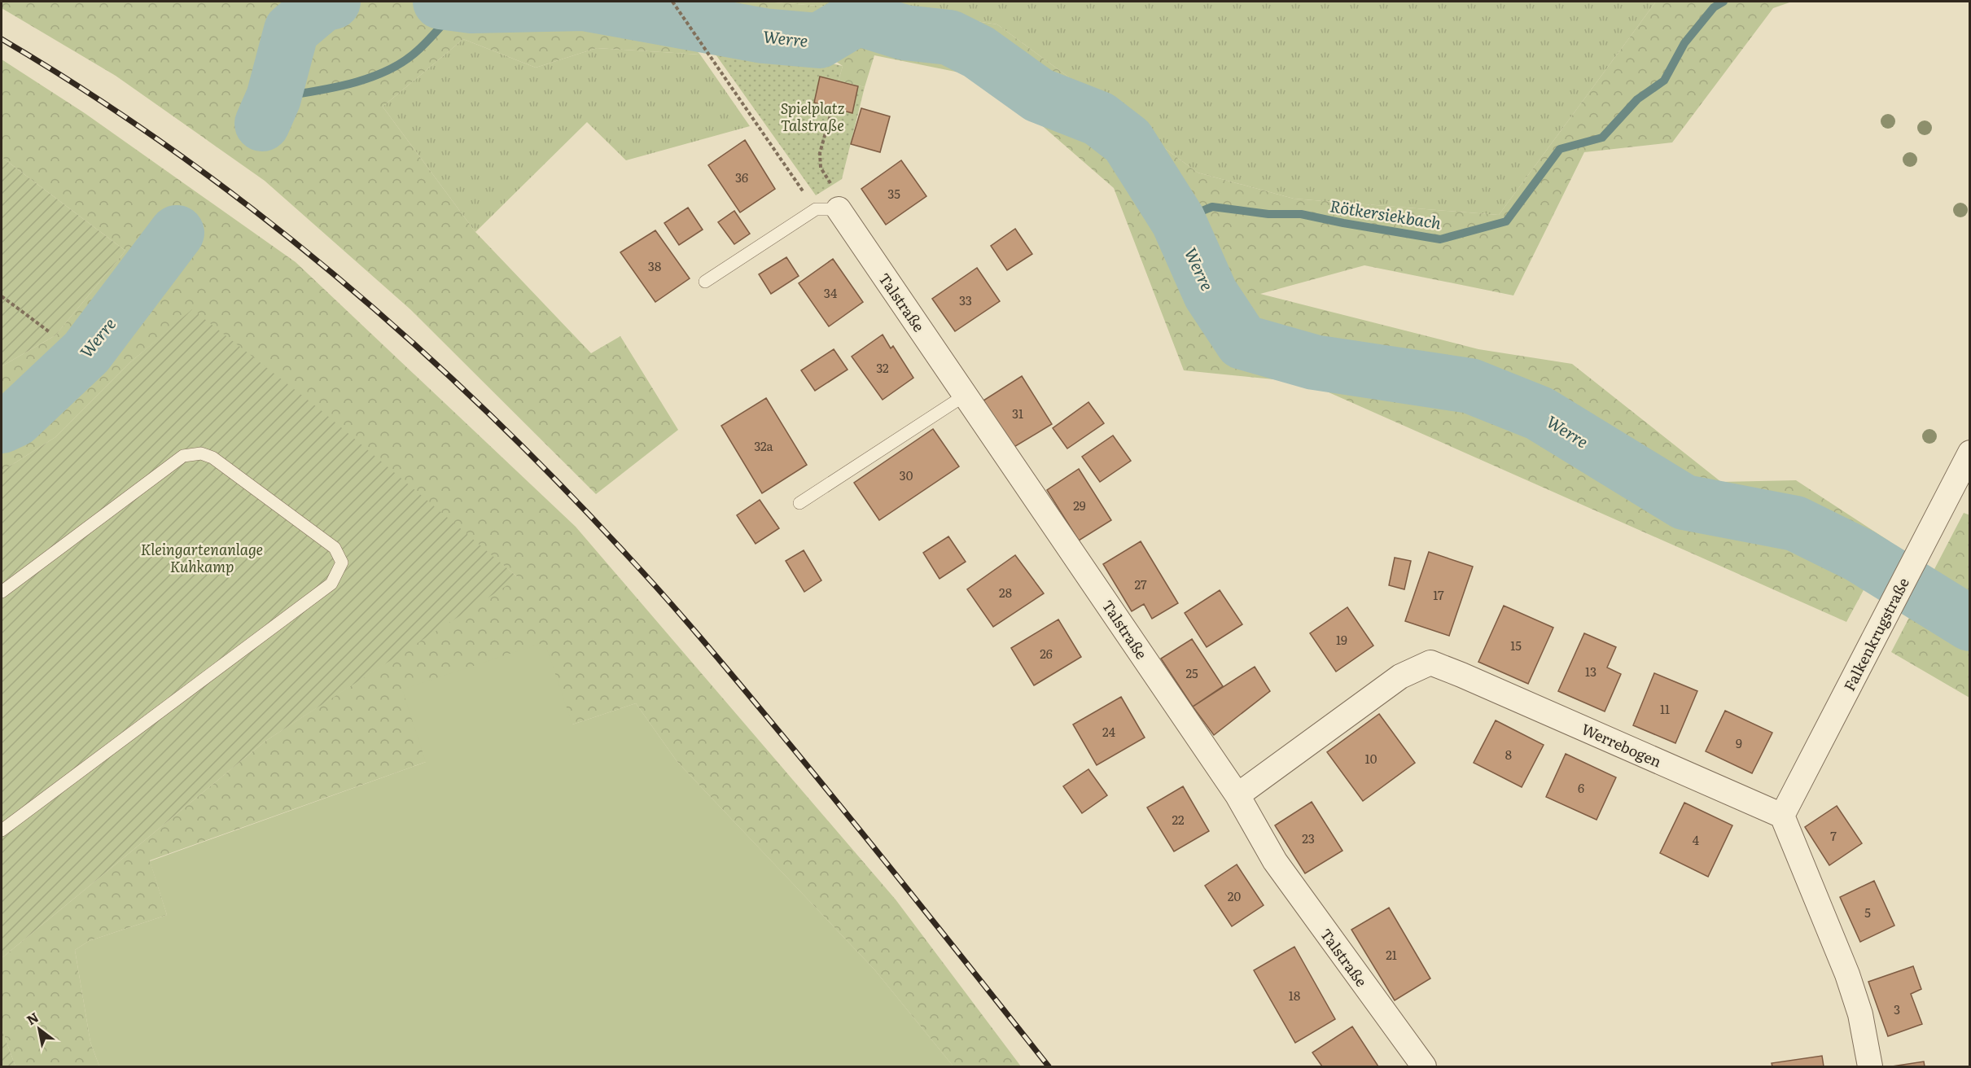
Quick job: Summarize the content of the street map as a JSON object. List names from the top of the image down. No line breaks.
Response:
{"streets":{"street":["Talstraße","Falkenkrugstraße","Werrebogen"]},"crossings":[["Talstraße","Werrebogen"],["Falkenkrugstraße","Werrebogen"]],"water":["Werre","Rötkersiekbach"],"parks":["Spielplatz Talstraße","Kleingartenanlage Kuhkamp"],"house_numbers":["36","35","38","34","33","32","31","32a","30","29","27","28","17","19","15","26","13","25","11","24","9","8","10","6","22","7","23","4","20","5","21","18","3"],"north":"top left"}
